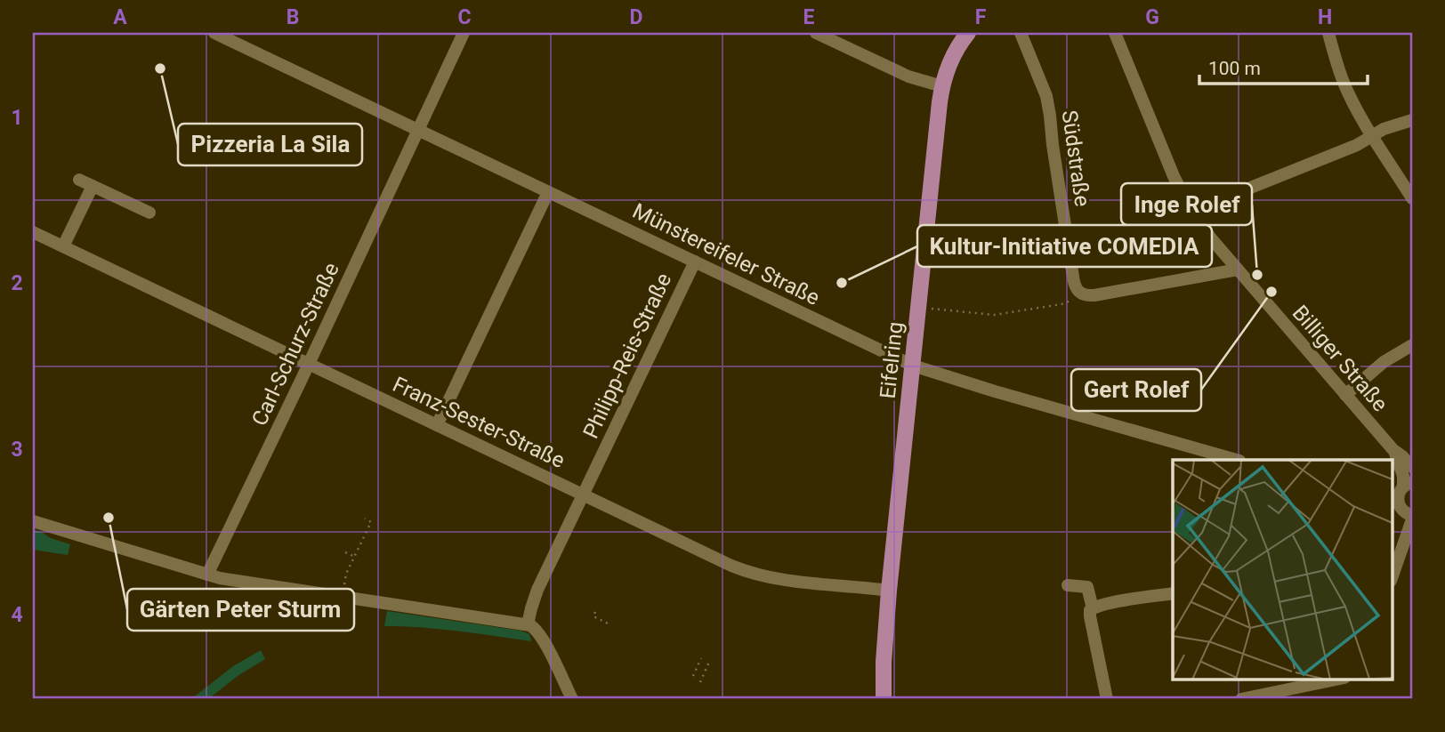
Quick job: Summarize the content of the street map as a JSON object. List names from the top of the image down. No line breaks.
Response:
{"streets":{"main road":["Eifelring"],"street":["Südstraße","Münstereifeler Straße","Carl-Schurz-Straße","Philipp-Reis-Straße","Billiger Straße","Franz-Sester-Straße"]},"crossings":[["Münstereifeler Straße","Carl-Schurz-Straße"],["Münstereifeler Straße","Philipp-Reis-Straße"],["Münstereifeler Straße","Eifelring"],["Carl-Schurz-Straße","Franz-Sester-Straße"],["Philipp-Reis-Straße","Franz-Sester-Straße"],["Eifelring","Franz-Sester-Straße"]],"places":["Pizzeria La Sila","Inge Rolef","Kultur-Initiative COMEDIA","Gert Rolef","Gärten Peter Sturm"],"scale_bar":"100 m","grid":{"columns":["A","B","C","D","E","F","G","H"],"rows":["1","2","3","4"]}}
